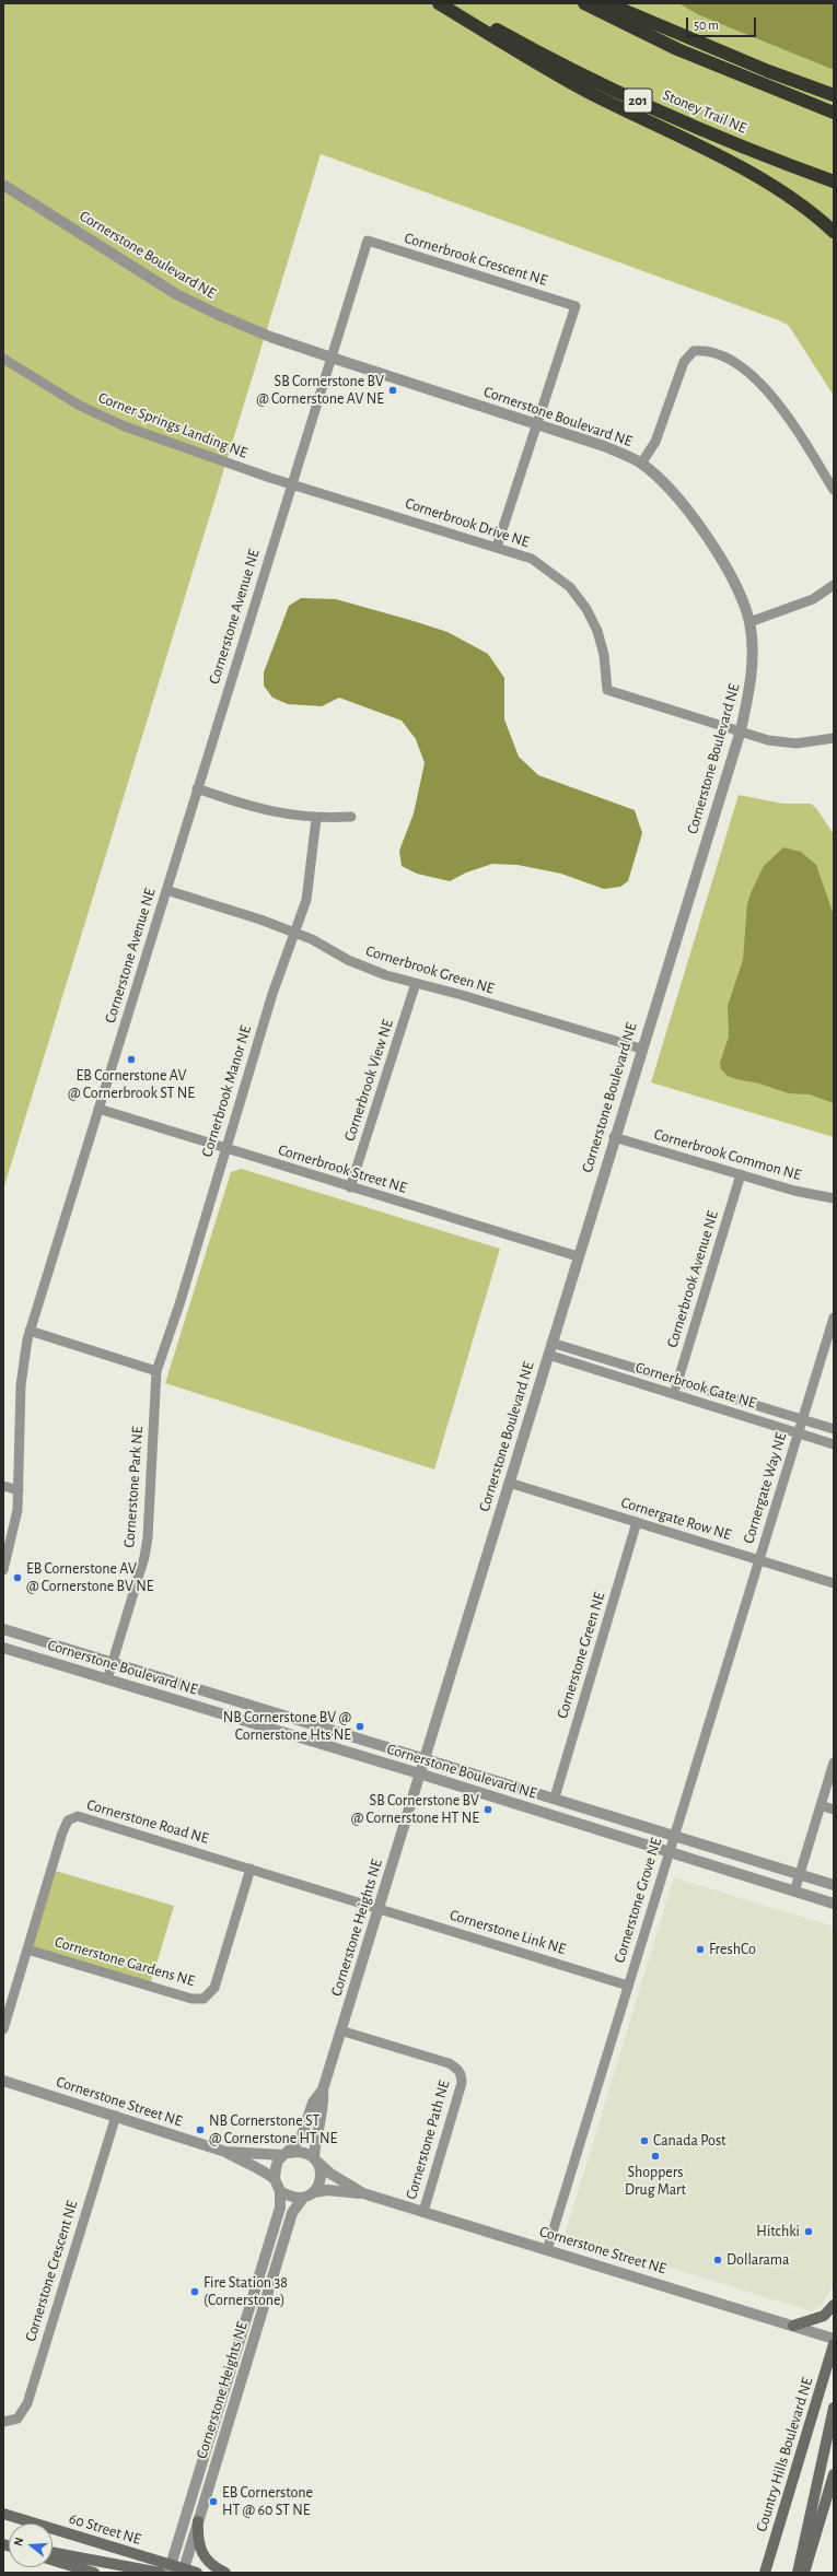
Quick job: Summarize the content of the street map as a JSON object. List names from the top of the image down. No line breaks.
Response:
{"streets":{"highway":["201","Stoney Trail NE"],"main road":["Country Hills Boulevard NE","60 Street NE"],"street":["Cornerstone Boulevard NE","Cornerbrook Crescent NE","Corner Springs Landing NE","Cornerbrook Drive NE","Cornerstone Avenue NE","Cornerbrook Green NE","Cornerbrook View NE","Cornerbrook Manor NE","Cornerbrook Common NE","Cornerbrook Street NE","Cornerbrook Avenue NE","Cornerbrook Gate NE","Cornerstone Park NE","Cornergate Way NE","Cornergate Row NE","Cornerstone Green NE","Cornerstone Road NE","Cornerstone Grove NE","Cornerstone Heights NE","Cornerstone Link NE","Cornerstone Gardens NE","Cornerstone Street NE","Cornerstone Path NE","Cornerstone Crescent NE"]},"crossings":[["Cornerstone Boulevard NE","Cornerbrook Crescent NE"],["Cornerstone Boulevard NE","Cornerbrook Drive NE"],["Cornerstone Boulevard NE","Cornerstone Avenue NE"],["Cornerstone Boulevard NE","Cornerbrook Green NE"],["Cornerstone Boulevard NE","Cornerbrook Common NE"],["Cornerstone Boulevard NE","Cornerbrook Street NE"],["Cornerstone Boulevard NE","Cornerbrook Gate NE"],["Cornerstone Boulevard NE","Cornerstone Park NE"],["Cornerstone Boulevard NE","Cornergate Row NE"],["Cornerstone Boulevard NE","Cornerstone Green NE"],["Cornerstone Boulevard NE","Cornerstone Grove NE"],["Cornerstone Boulevard NE","Cornerstone Heights NE"],["Cornerbrook Crescent NE","Cornerstone Avenue NE"],["Corner Springs Landing NE","Cornerbrook Drive NE"],["Corner Springs Landing NE","Cornerstone Avenue NE"],["Cornerbrook Drive NE","Cornerstone Avenue NE"],["Cornerstone Avenue NE","Cornerbrook Green NE"],["Cornerstone Avenue NE","Cornerbrook Street NE"],["Cornerbrook Green NE","Cornerbrook View NE"],["Cornerbrook Green NE","Cornerbrook Manor NE"],["Cornerbrook View NE","Cornerbrook Street NE"],["Cornerbrook Manor NE","Cornerbrook Street NE"],["Cornerbrook Manor NE","Cornerstone Park NE"],["Cornerbrook Common NE","Cornerbrook Avenue NE"],["Cornerbrook Avenue NE","Cornerbrook Gate NE"],["Cornerbrook Gate NE","Cornergate Way NE"],["Cornergate Way NE","Cornergate Row NE"],["Cornergate Way NE","Cornerstone Grove NE"],["Cornergate Row NE","Cornerstone Green NE"],["Cornergate Row NE","Cornerstone Grove NE"],["Cornerstone Road NE","Cornerstone Heights NE"],["Cornerstone Road NE","Cornerstone Link NE"],["Cornerstone Road NE","Cornerstone Gardens NE"],["Cornerstone Grove NE","Cornerstone Link NE"],["Cornerstone Grove NE","Cornerstone Street NE"],["Cornerstone Heights NE","Cornerstone Link NE"],["Cornerstone Heights NE","Cornerstone Street NE"],["Cornerstone Heights NE","Cornerstone Path NE"],["Cornerstone Heights NE","60 Street NE"],["Cornerstone Street NE","Cornerstone Path NE"],["Cornerstone Street NE","Cornerstone Crescent NE"]],"places":["SB Cornerstone BV @ Cornerstone AV NE","EB Cornerstone AV @ Cornerbrook ST NE","EB Cornerstone AV @ Cornerstone BV NE","NB Cornerstone BV @ Cornerstone Hts NE","SB Cornerstone BV @ Cornerstone HT NE","FreshCo","NB Cornerstone ST @ Cornerstone HT NE","Canada Post","Shoppers Drug Mart","Hitchki","Dollarama","Fire Station 38 (Cornerstone)","EB Cornerstone HT @ 60 ST NE"],"scale_bar":"50 m","north":"left"}
